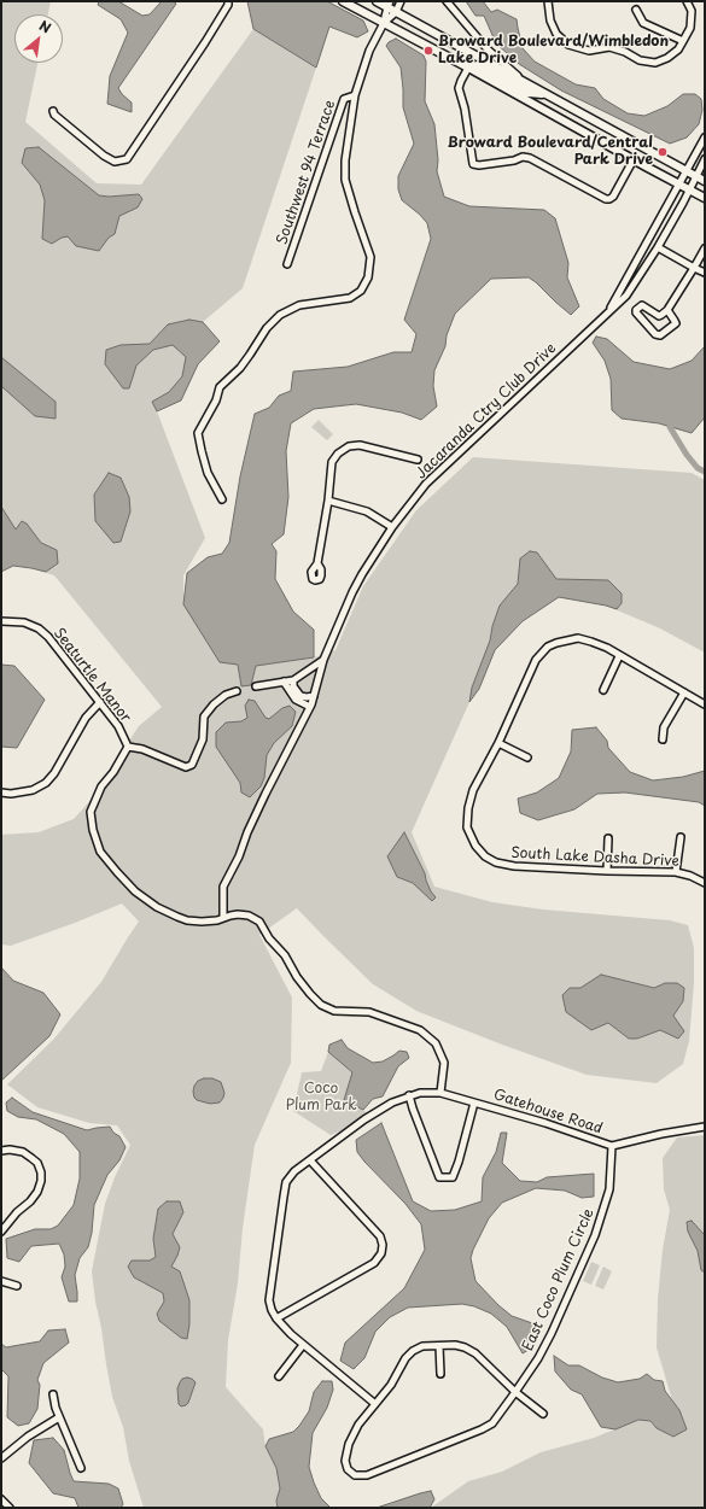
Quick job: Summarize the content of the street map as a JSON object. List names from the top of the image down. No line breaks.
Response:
{"streets":{"street":["Southwest 94 Terrace","Jacaranda Ctry Club Drive","Seaturtle Manor","South Lake Dasha Drive","Gatehouse Road","East Coco Plum Circle"]},"crossings":[["Gatehouse Road","East Coco Plum Circle"]],"parks":["Coco Plum Park"],"places":["Broward Boulevard/Wimbledon Lake Drive","Broward Boulevard/Central Park Drive"],"north":"top right"}
